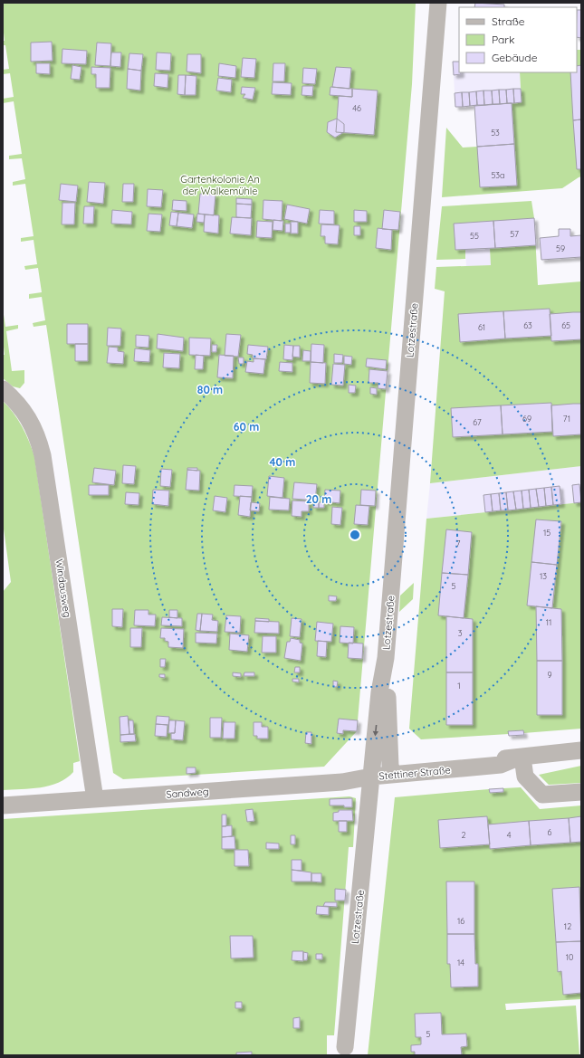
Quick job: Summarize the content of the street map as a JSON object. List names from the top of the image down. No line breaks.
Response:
{"streets":{"street":["Lotzestraße","Windausweg","Stettiner Straße","Sandweg"]},"crossings":[["Lotzestraße","Stettiner Straße"],["Lotzestraße","Sandweg"],["Windausweg","Sandweg"],["Stettiner Straße","Sandweg"]],"parks":["Gartenkolonie An der Walkemühle"],"house_numbers":["46","53","53a","57","55","59","63","65","61","69","71","67","15","7","13","5","11","3","9","1","6","2","4","16","12","10","14","5"],"legend":["Straße","Park","Gebäude"],"rings":["80 m","60 m","40 m","20 m"]}
